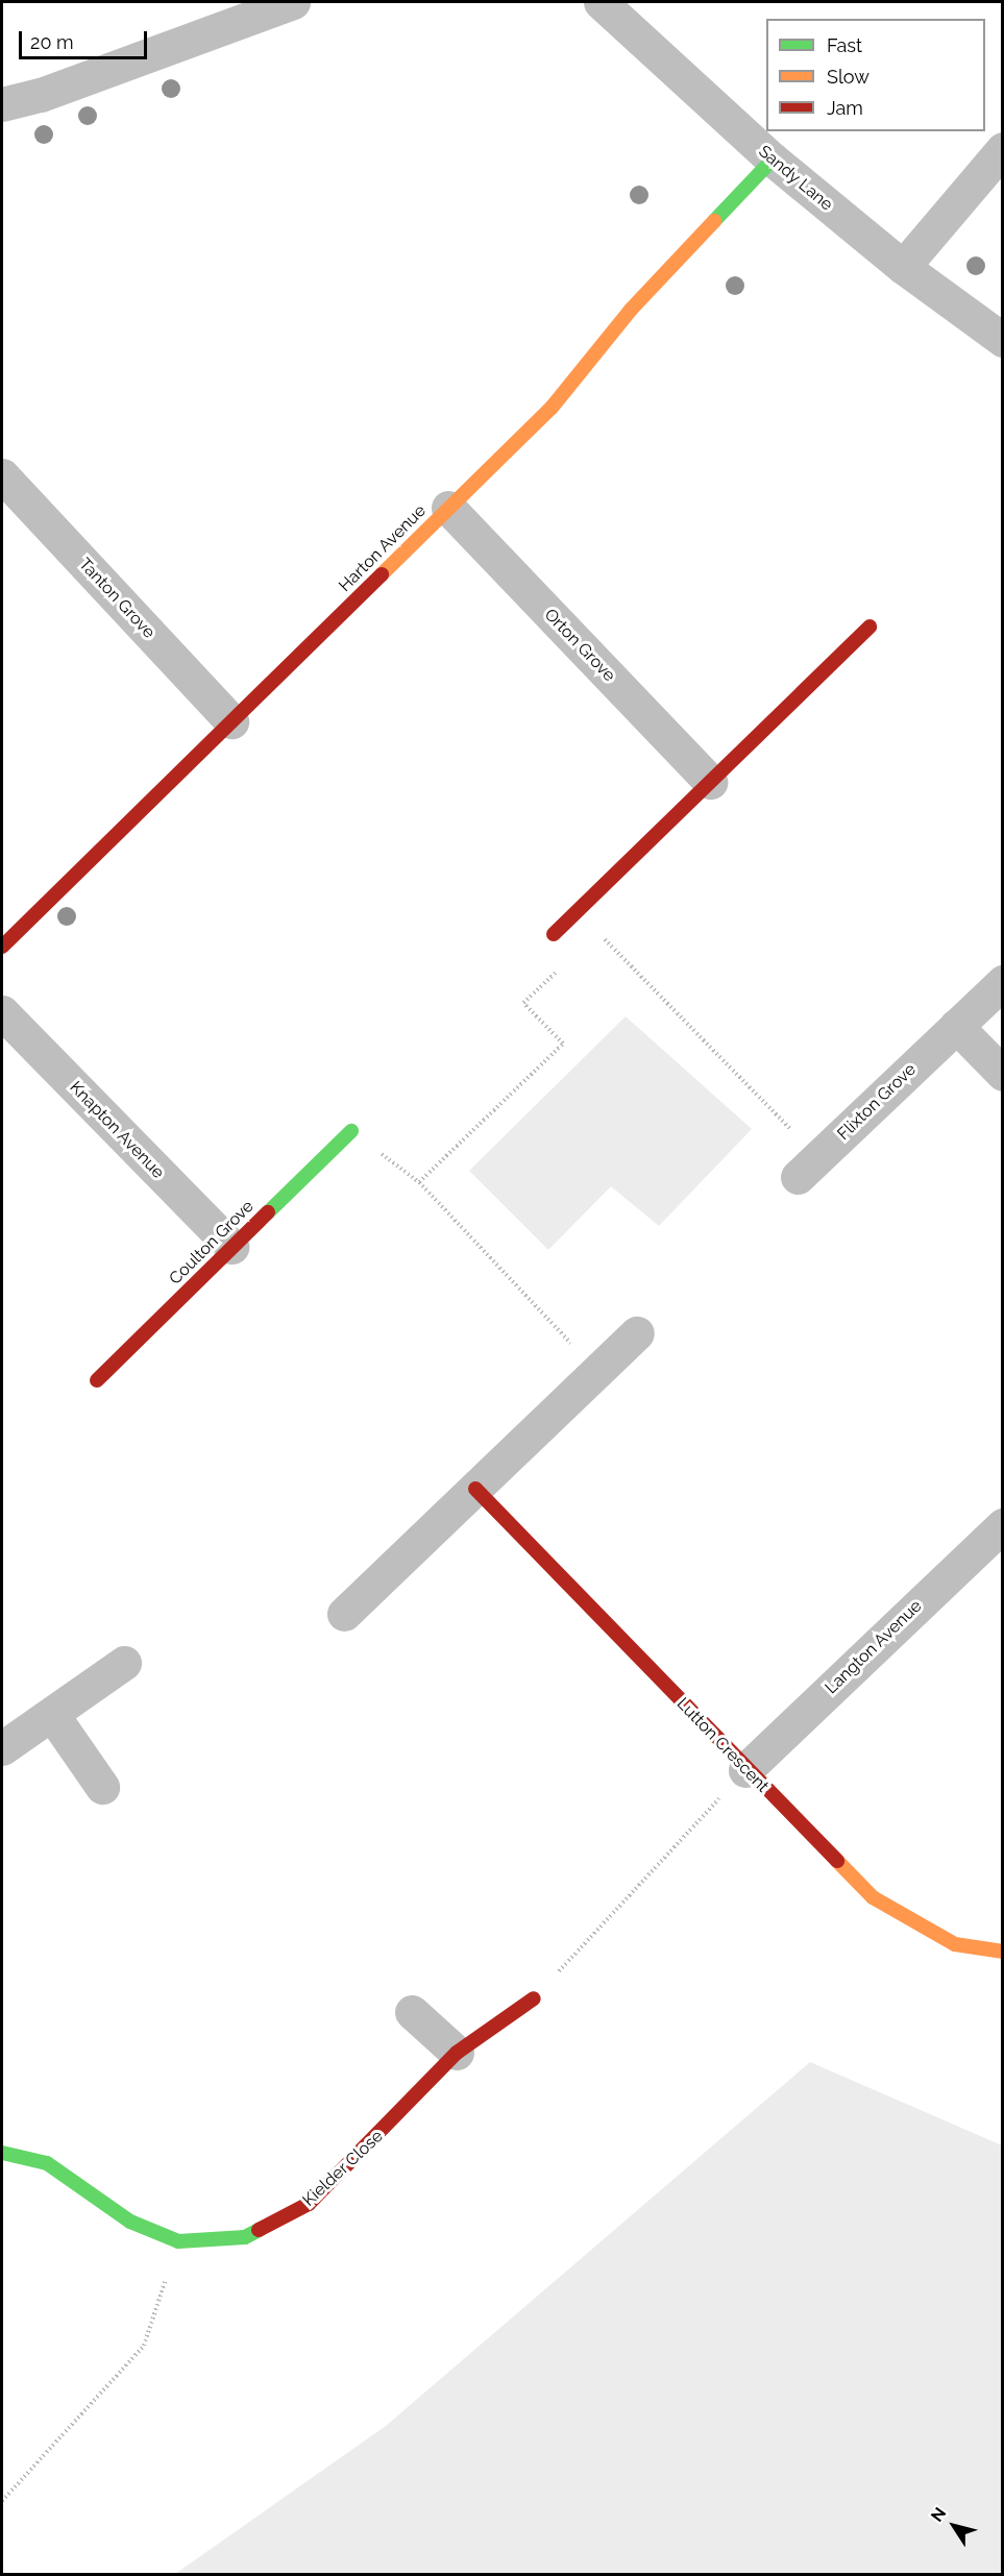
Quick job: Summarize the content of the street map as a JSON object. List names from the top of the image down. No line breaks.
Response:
{"streets":{"street":["Sandy Lane","Harton Avenue","Tanton Grove","Orton Grove","Flixton Grove","Knapton Avenue","Coulton Grove","Langton Avenue","Lutton Crescent","Kielder Close"]},"crossings":[["Sandy Lane","Harton Avenue"],["Harton Avenue","Tanton Grove"],["Harton Avenue","Orton Grove"],["Knapton Avenue","Coulton Grove"],["Langton Avenue","Lutton Crescent"]],"legend":["Fast","Slow","Jam"],"scale_bar":"20 m","north":"top left"}
